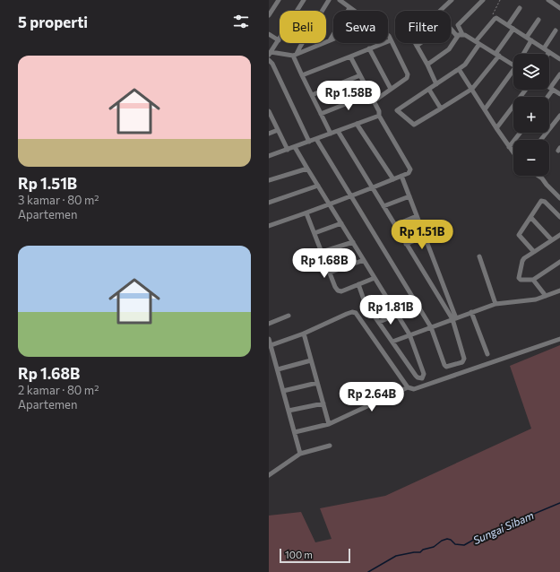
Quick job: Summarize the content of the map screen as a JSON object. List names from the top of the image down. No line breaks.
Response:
{"water":["Sungai Sibam"],"scale_bar":"100 m","page":{"heading":"5 properti","chip":["Beli","Sewa","Filter"],"list":[{"name":"Rp 1.51B","note":"3 kamar · 80 m² · Apartemen"},{"name":"Rp 1.68B","note":"2 kamar · 80 m² · Apartemen"}],"map_buttons":["+","−"],"price":["Rp 1.58B","Rp 1.51B","Rp 1.68B","Rp 1.81B","Rp 2.64B"],"scale":"100 m"}}
